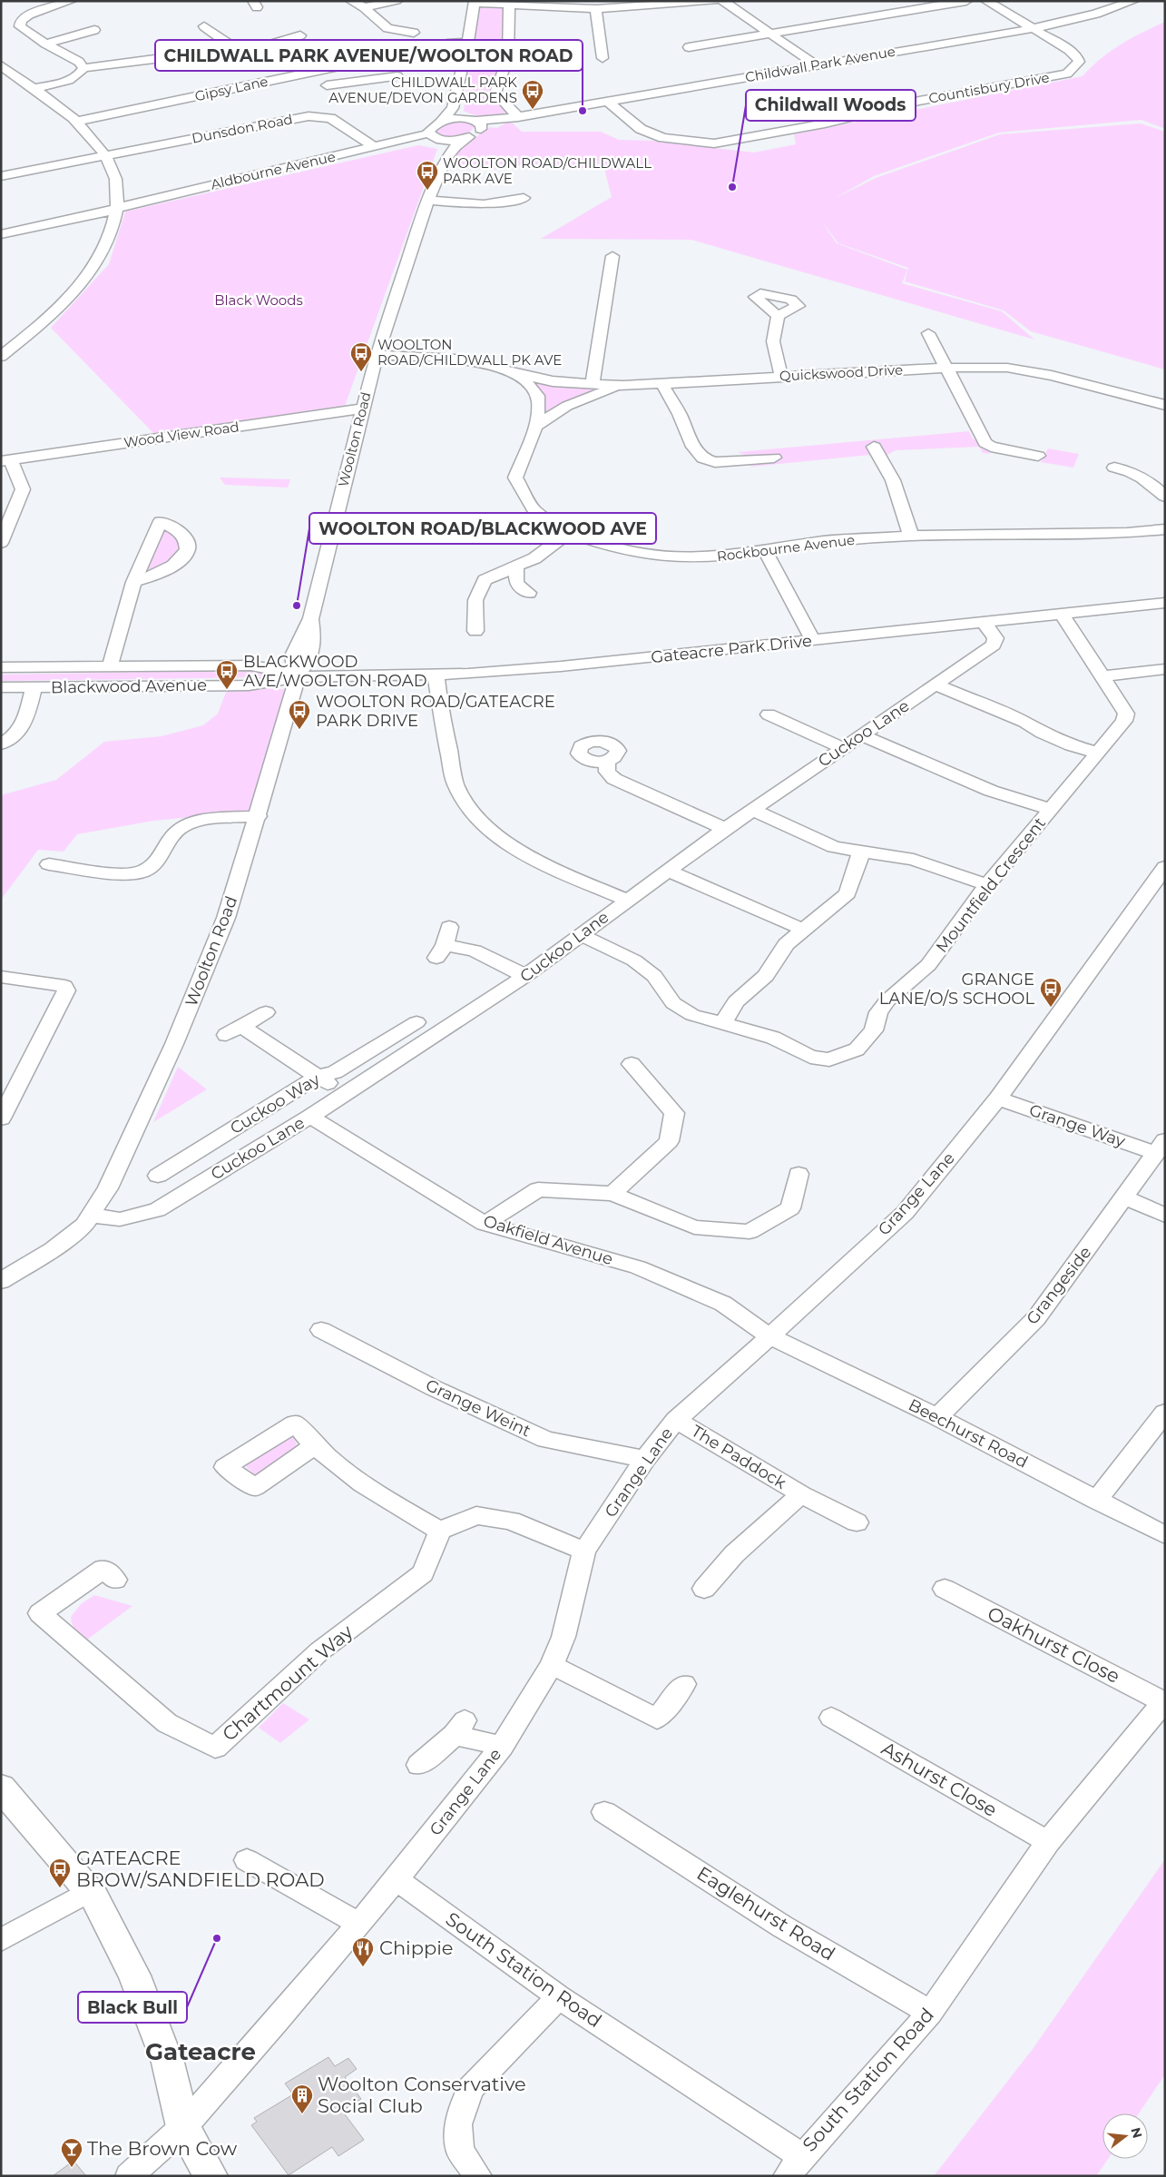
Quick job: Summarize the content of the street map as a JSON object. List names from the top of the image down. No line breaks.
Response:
{"streets":{"street":["Childwall Park Avenue","Countisbury Drive","Gipsy Lane","Dunsdon Road","Aldbourne Avenue","Quickswood Drive","Wood View Road","Woolton Road","Rockbourne Avenue","Gateacre Park Drive","Blackwood Avenue","Cuckoo Lane","Mountfield Crescent","Cuckoo Way","Grange Way","Grange Lane","Oakfield Avenue","Grangeside","Grange Weint","Beechurst Road","The Paddock","Oakhurst Close","Chartmount Way","Ashurst Close","Eaglehurst Road","South Station Road"]},"crossings":[["Childwall Park Avenue","Countisbury Drive"],["Childwall Park Avenue","Woolton Road"],["Dunsdon Road","Aldbourne Avenue"],["Quickswood Drive","Rockbourne Avenue"],["Wood View Road","Woolton Road"],["Woolton Road","Rockbourne Avenue"],["Woolton Road","Gateacre Park Drive"],["Woolton Road","Blackwood Avenue"],["Woolton Road","Cuckoo Lane"],["Gateacre Park Drive","Blackwood Avenue"],["Gateacre Park Drive","Cuckoo Lane"],["Gateacre Park Drive","Mountfield Crescent"],["Cuckoo Lane","Mountfield Crescent"],["Cuckoo Lane","Oakfield Avenue"],["Grange Way","Grange Lane"],["Grange Way","Grangeside"],["Grange Lane","Oakfield Avenue"],["Grange Lane","Grange Weint"],["Grange Lane","Beechurst Road"],["Grange Lane","The Paddock"],["Grange Lane","South Station Road"],["Oakfield Avenue","Beechurst Road"],["Grangeside","Beechurst Road"],["Oakhurst Close","South Station Road"],["Ashurst Close","South Station Road"],["Eaglehurst Road","South Station Road"]],"districts":["Gateacre"],"parks":["Black Woods"],"places":{"bus stop":["CHILDWALL PARK AVENUE/DEVON GARDENS","WOOLTON ROAD/CHILDWALL PARK AVE","WOOLTON ROAD/CHILDWALL PK AVE","BLACKWOOD AVE/WOOLTON ROAD","WOOLTON ROAD/GATEACRE PARK DRIVE","GRANGE LANE/O/S SCHOOL","GATEACRE BROW/SANDFIELD ROAD"],"other":["CHILDWALL PARK AVENUE/WOOLTON ROAD","Childwall Woods","WOOLTON ROAD/BLACKWOOD AVE","Black Bull"],"restaurant":["Chippie"],"building":["Woolton Conservative Social Club"],"bar":["The Brown Cow"]},"north":"right"}
